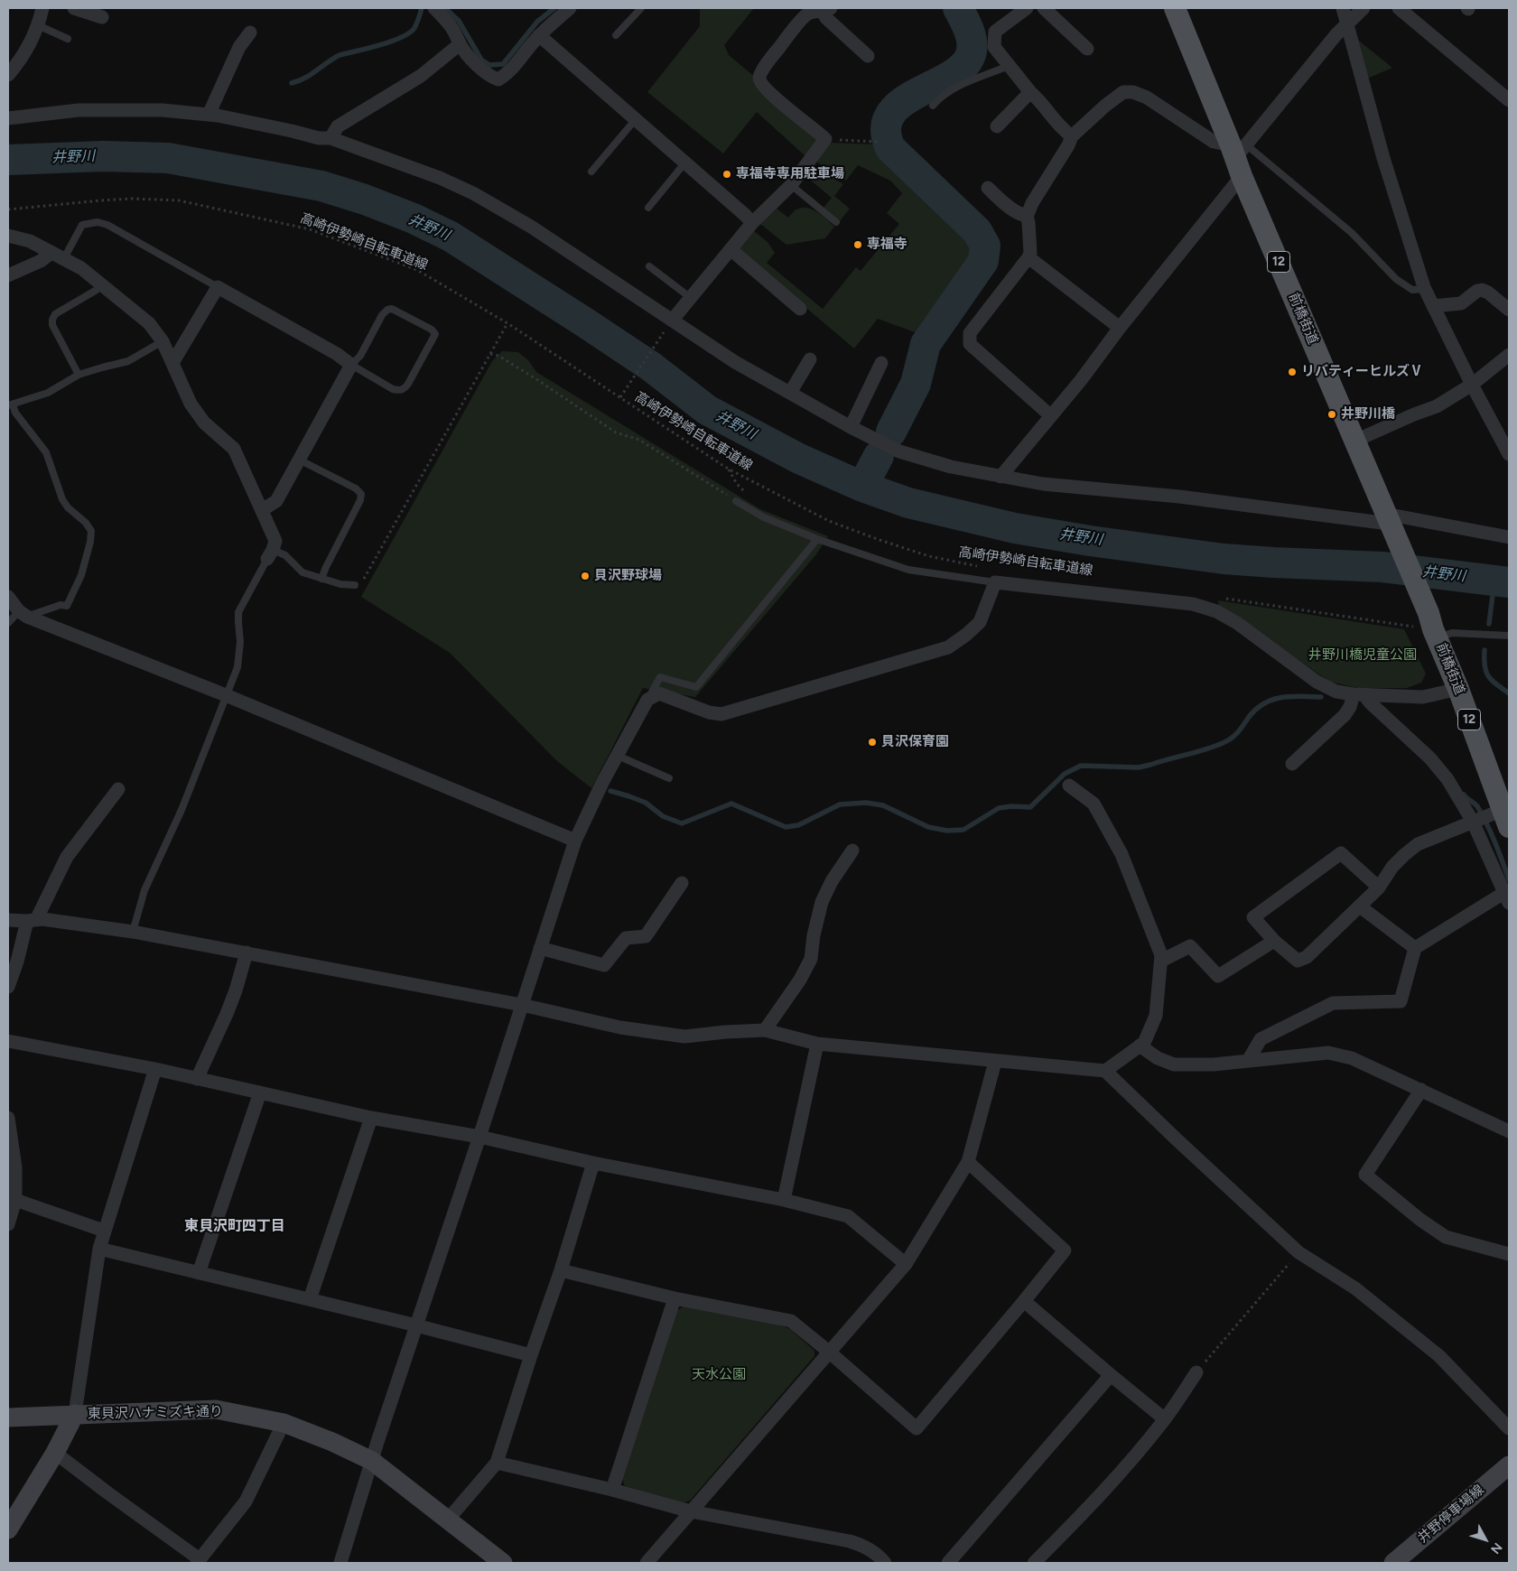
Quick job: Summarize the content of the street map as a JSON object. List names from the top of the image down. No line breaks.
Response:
{"streets":{"main road":["12","前橋街道"],"street":["東貝沢ハナミズキ通り","井野停車場線"],"path":["高崎伊勢崎自転車道線"]},"crossings":[["12","前橋街道"]],"districts":["東貝沢町四丁目"],"water":["井野川"],"parks":["井野川橋児童公園","天水公園"],"places":["専福寺専用駐車場","専福寺","リバティーヒルズⅤ","井野川橋","貝沢野球場","貝沢保育園"],"north":"bottom right"}
